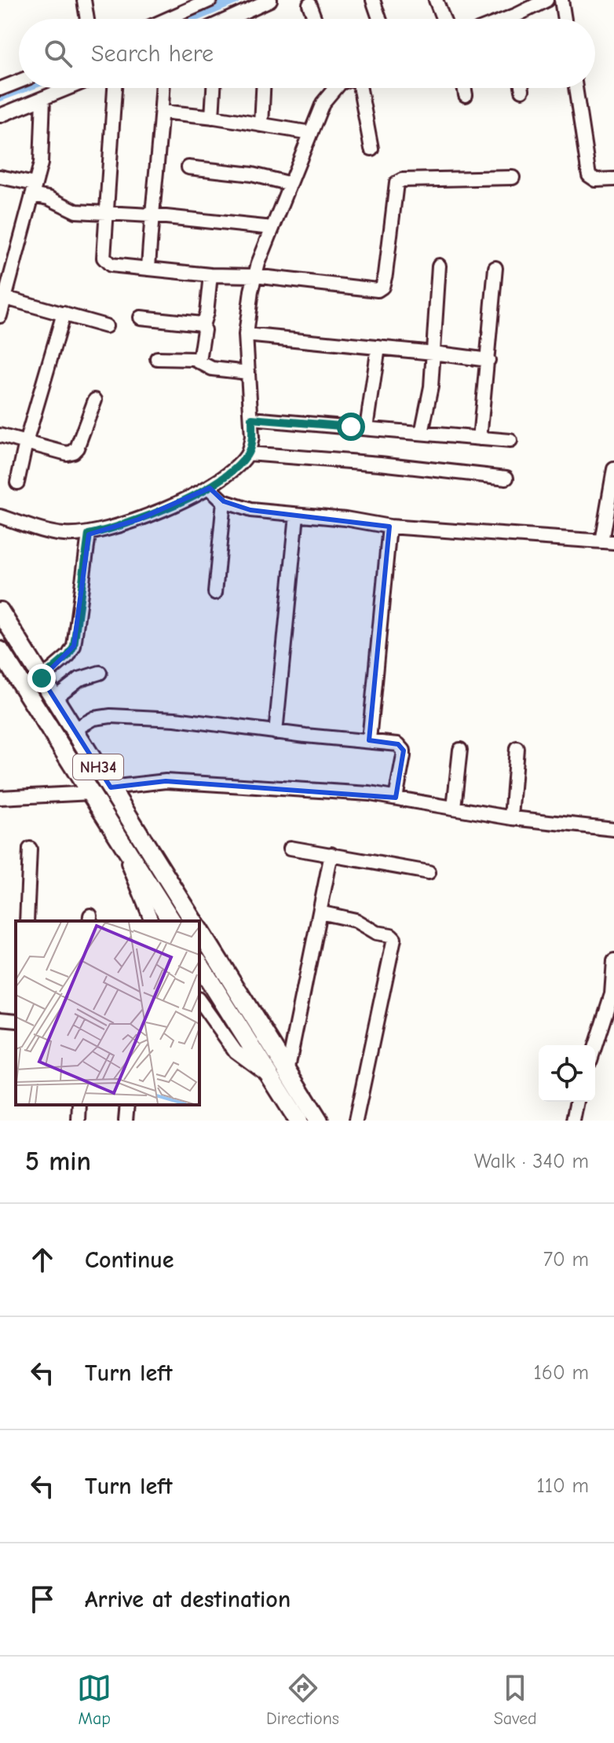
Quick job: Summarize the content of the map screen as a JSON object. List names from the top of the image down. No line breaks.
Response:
{"streets":{"highway":["NH34"]},"page":{"search":"Search here","heading":["5 min","Walk · 340 m"],"list":[["Continue","70 m"],["Turn left","160 m"],["Turn left","110 m"],"Arrive at destination"],"nav":["Map","Directions","Saved"]}}
